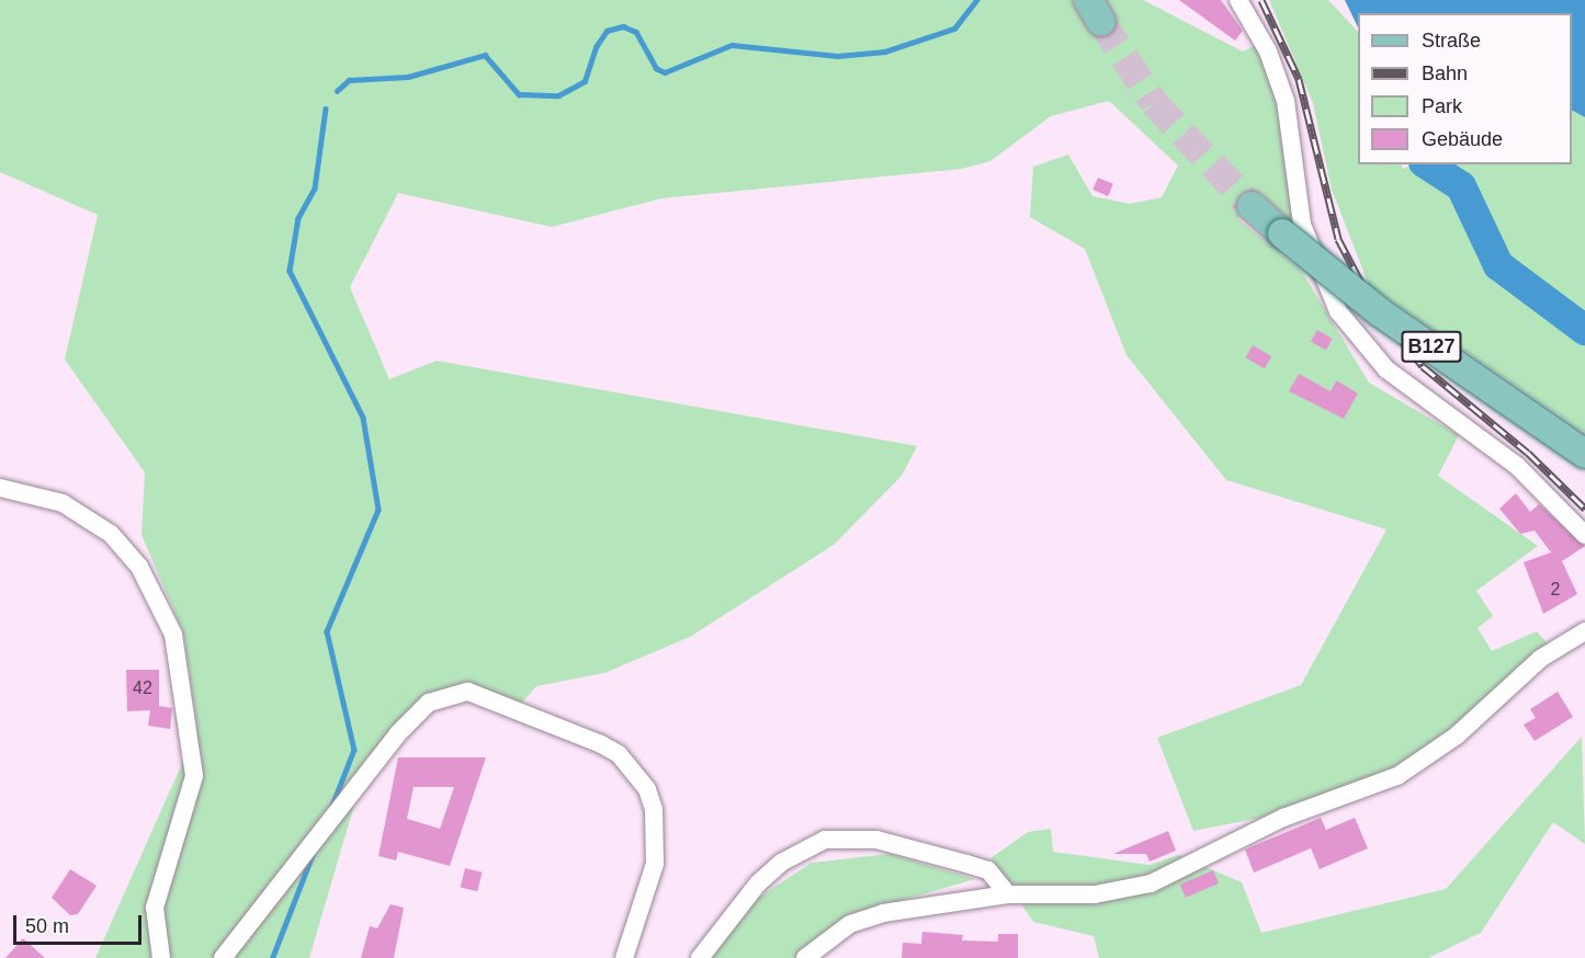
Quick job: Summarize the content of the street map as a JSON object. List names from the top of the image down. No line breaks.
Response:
{"streets":{"main road":["B127"]},"house_numbers":["2","42"],"legend":["Straße","Bahn","Park","Gebäude"],"scale_bar":"50 m"}
